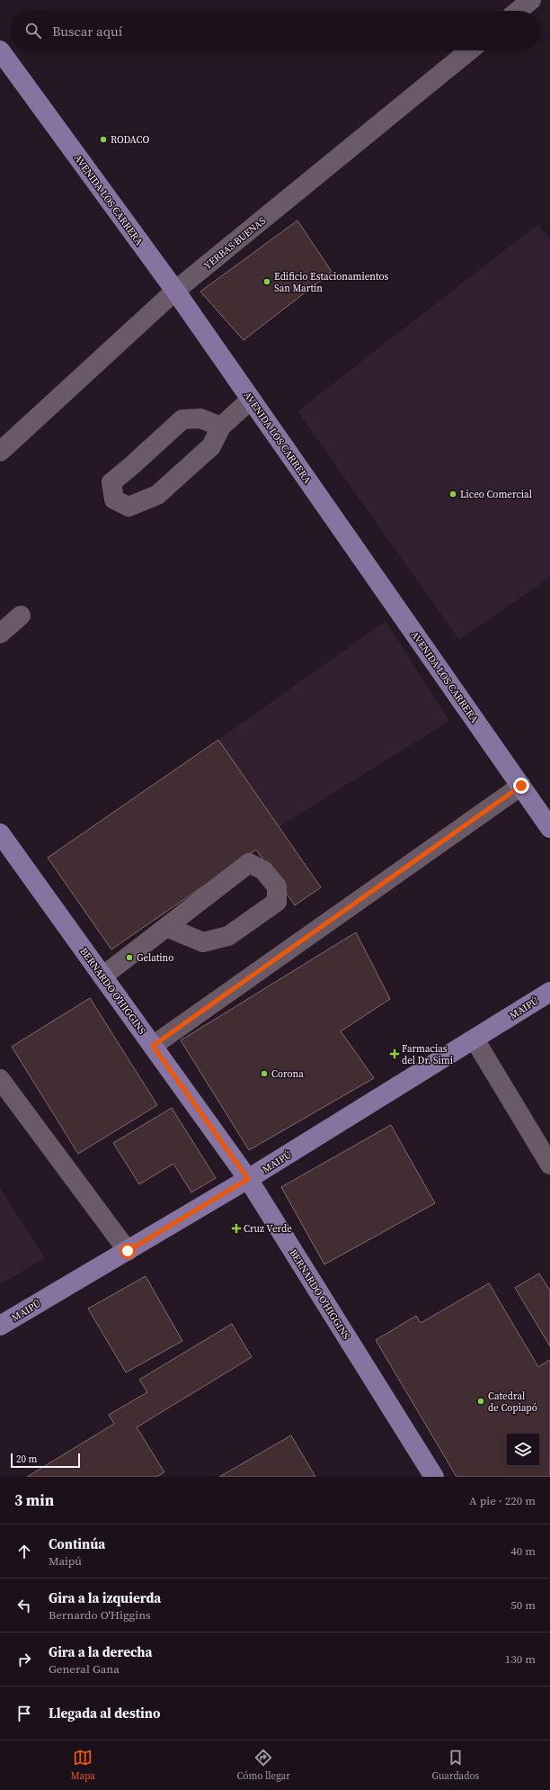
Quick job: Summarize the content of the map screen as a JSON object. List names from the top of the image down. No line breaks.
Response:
{"streets":{"main road":["AVENIDA LOS CARRERA","BERNARDO O'HIGGINS","MAIPÚ"],"street":["YERBAS BUENAS"]},"crossings":[["AVENIDA LOS CARRERA","YERBAS BUENAS"],["BERNARDO O'HIGGINS","MAIPÚ"]],"places":{"other":["RODACO","Edificio Estacionamientos San Martin","Liceo Comercial","Gelatino","Corona","Catedral de Copiapó"],"health":["Farmacias del Dr. Simi","Cruz Verde"]},"scale_bar":"20 m","page":{"search":"Buscar aquí","scale":"20 m","heading":["3 min","A pie · 220 m"],"list":[["Continúa","Maipú","40 m"],["Gira a la izquierda","Bernardo O'Higgins","50 m"],["Gira a la derecha","General Gana","130 m"],"Llegada al destino"],"nav":["Mapa","Cómo llegar","Guardados"]}}
